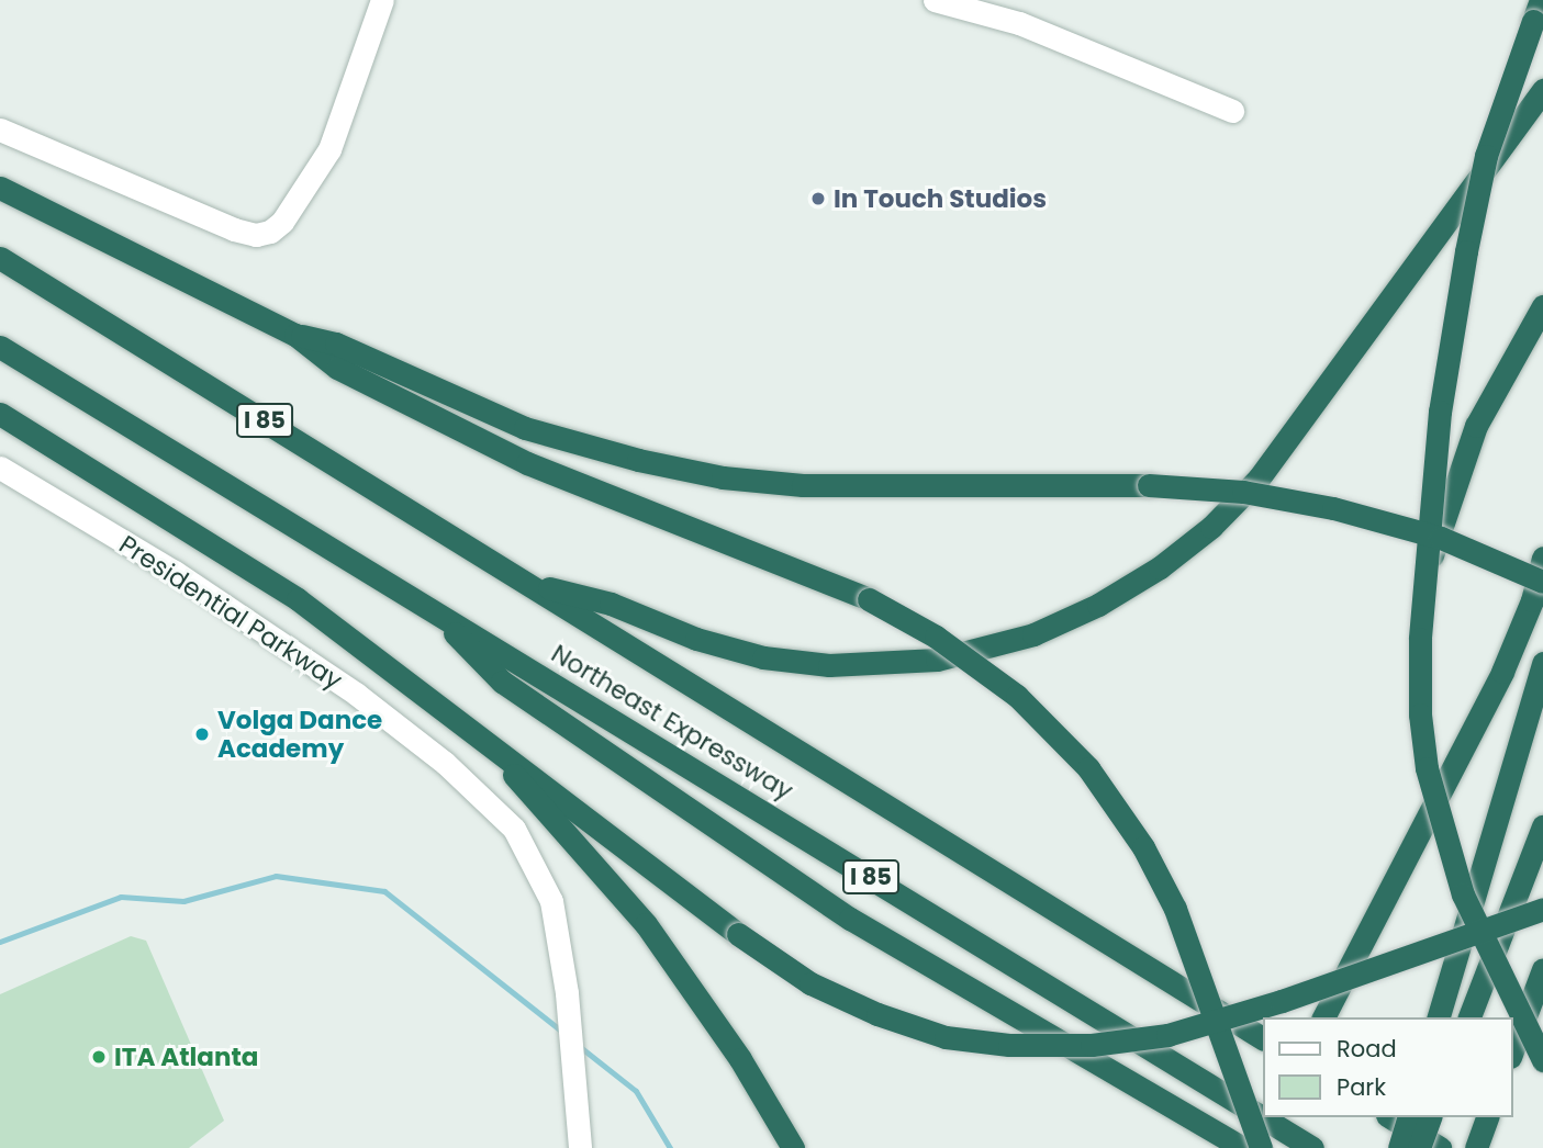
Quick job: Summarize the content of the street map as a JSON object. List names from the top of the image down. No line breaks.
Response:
{"streets":{"highway":["I 85","Northeast Expressway"],"street":["Presidential Parkway"]},"places":["In Touch Studios","Volga Dance Academy","ITA Atlanta"],"legend":["Road","Park"]}
